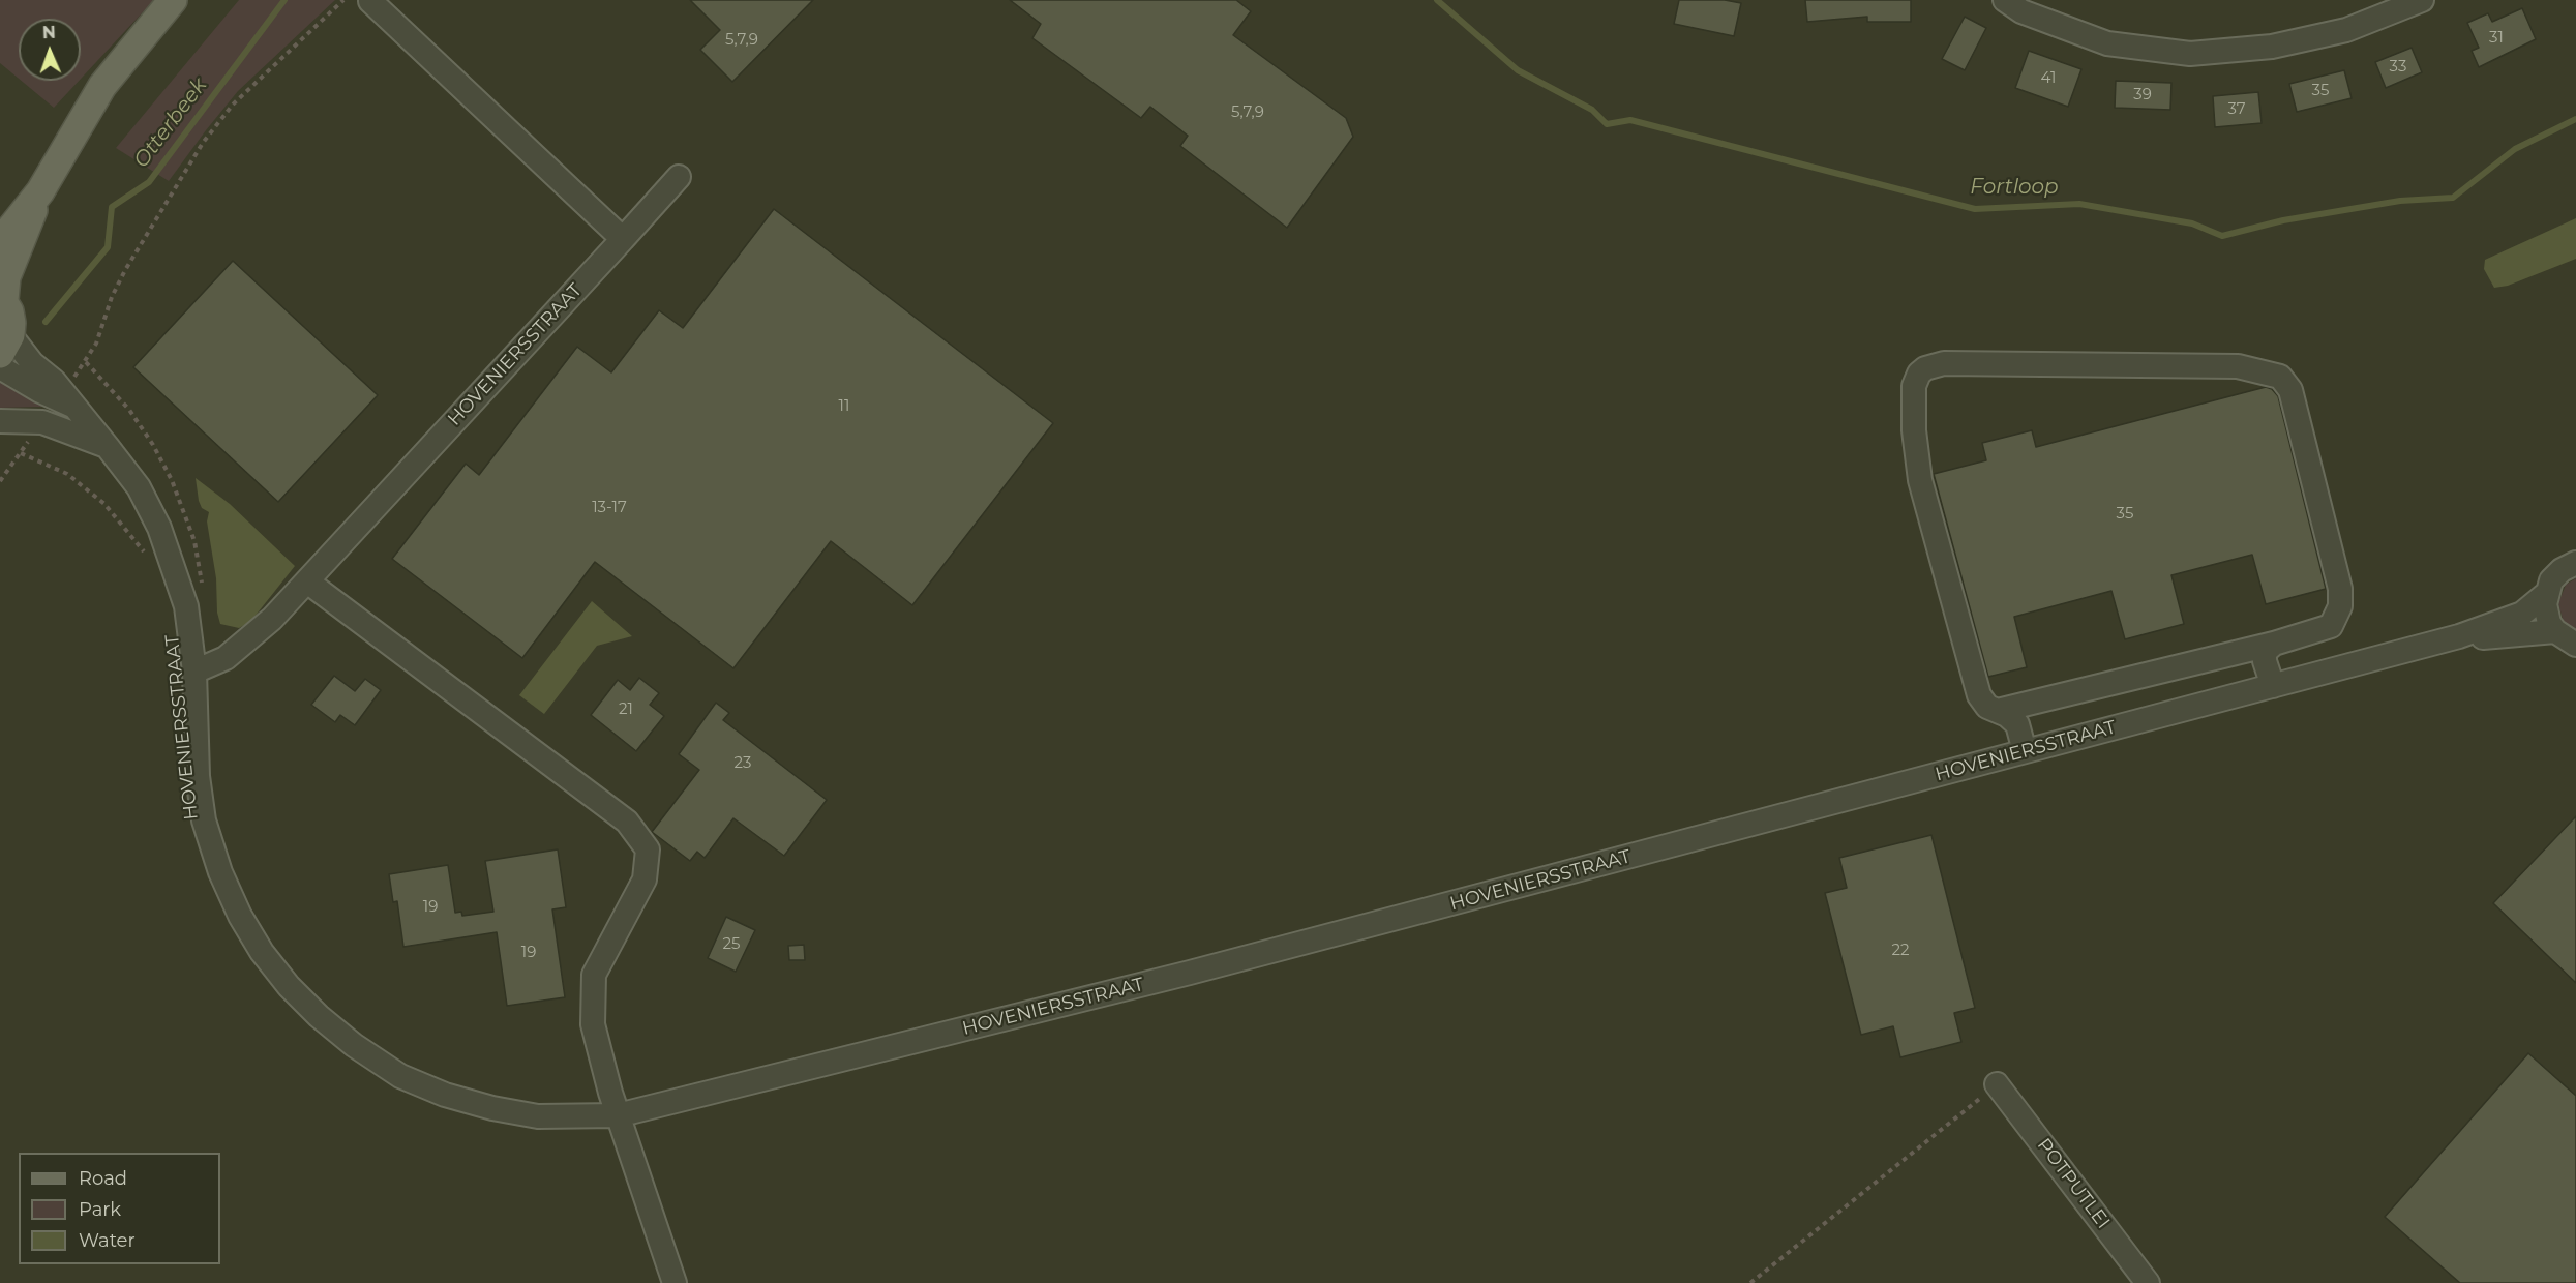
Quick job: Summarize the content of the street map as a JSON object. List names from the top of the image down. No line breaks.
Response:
{"streets":{"street":["HOVENIERSSTRAAT","POTPUTLEI"]},"water":["Otterbeek","Fortloop"],"house_numbers":["31","5,7,9","33","41","35","39","37","5,7,9","11","13-17","35","21","23","19","25","22","19"],"legend":["Road","Park","Water"],"north":"top"}
